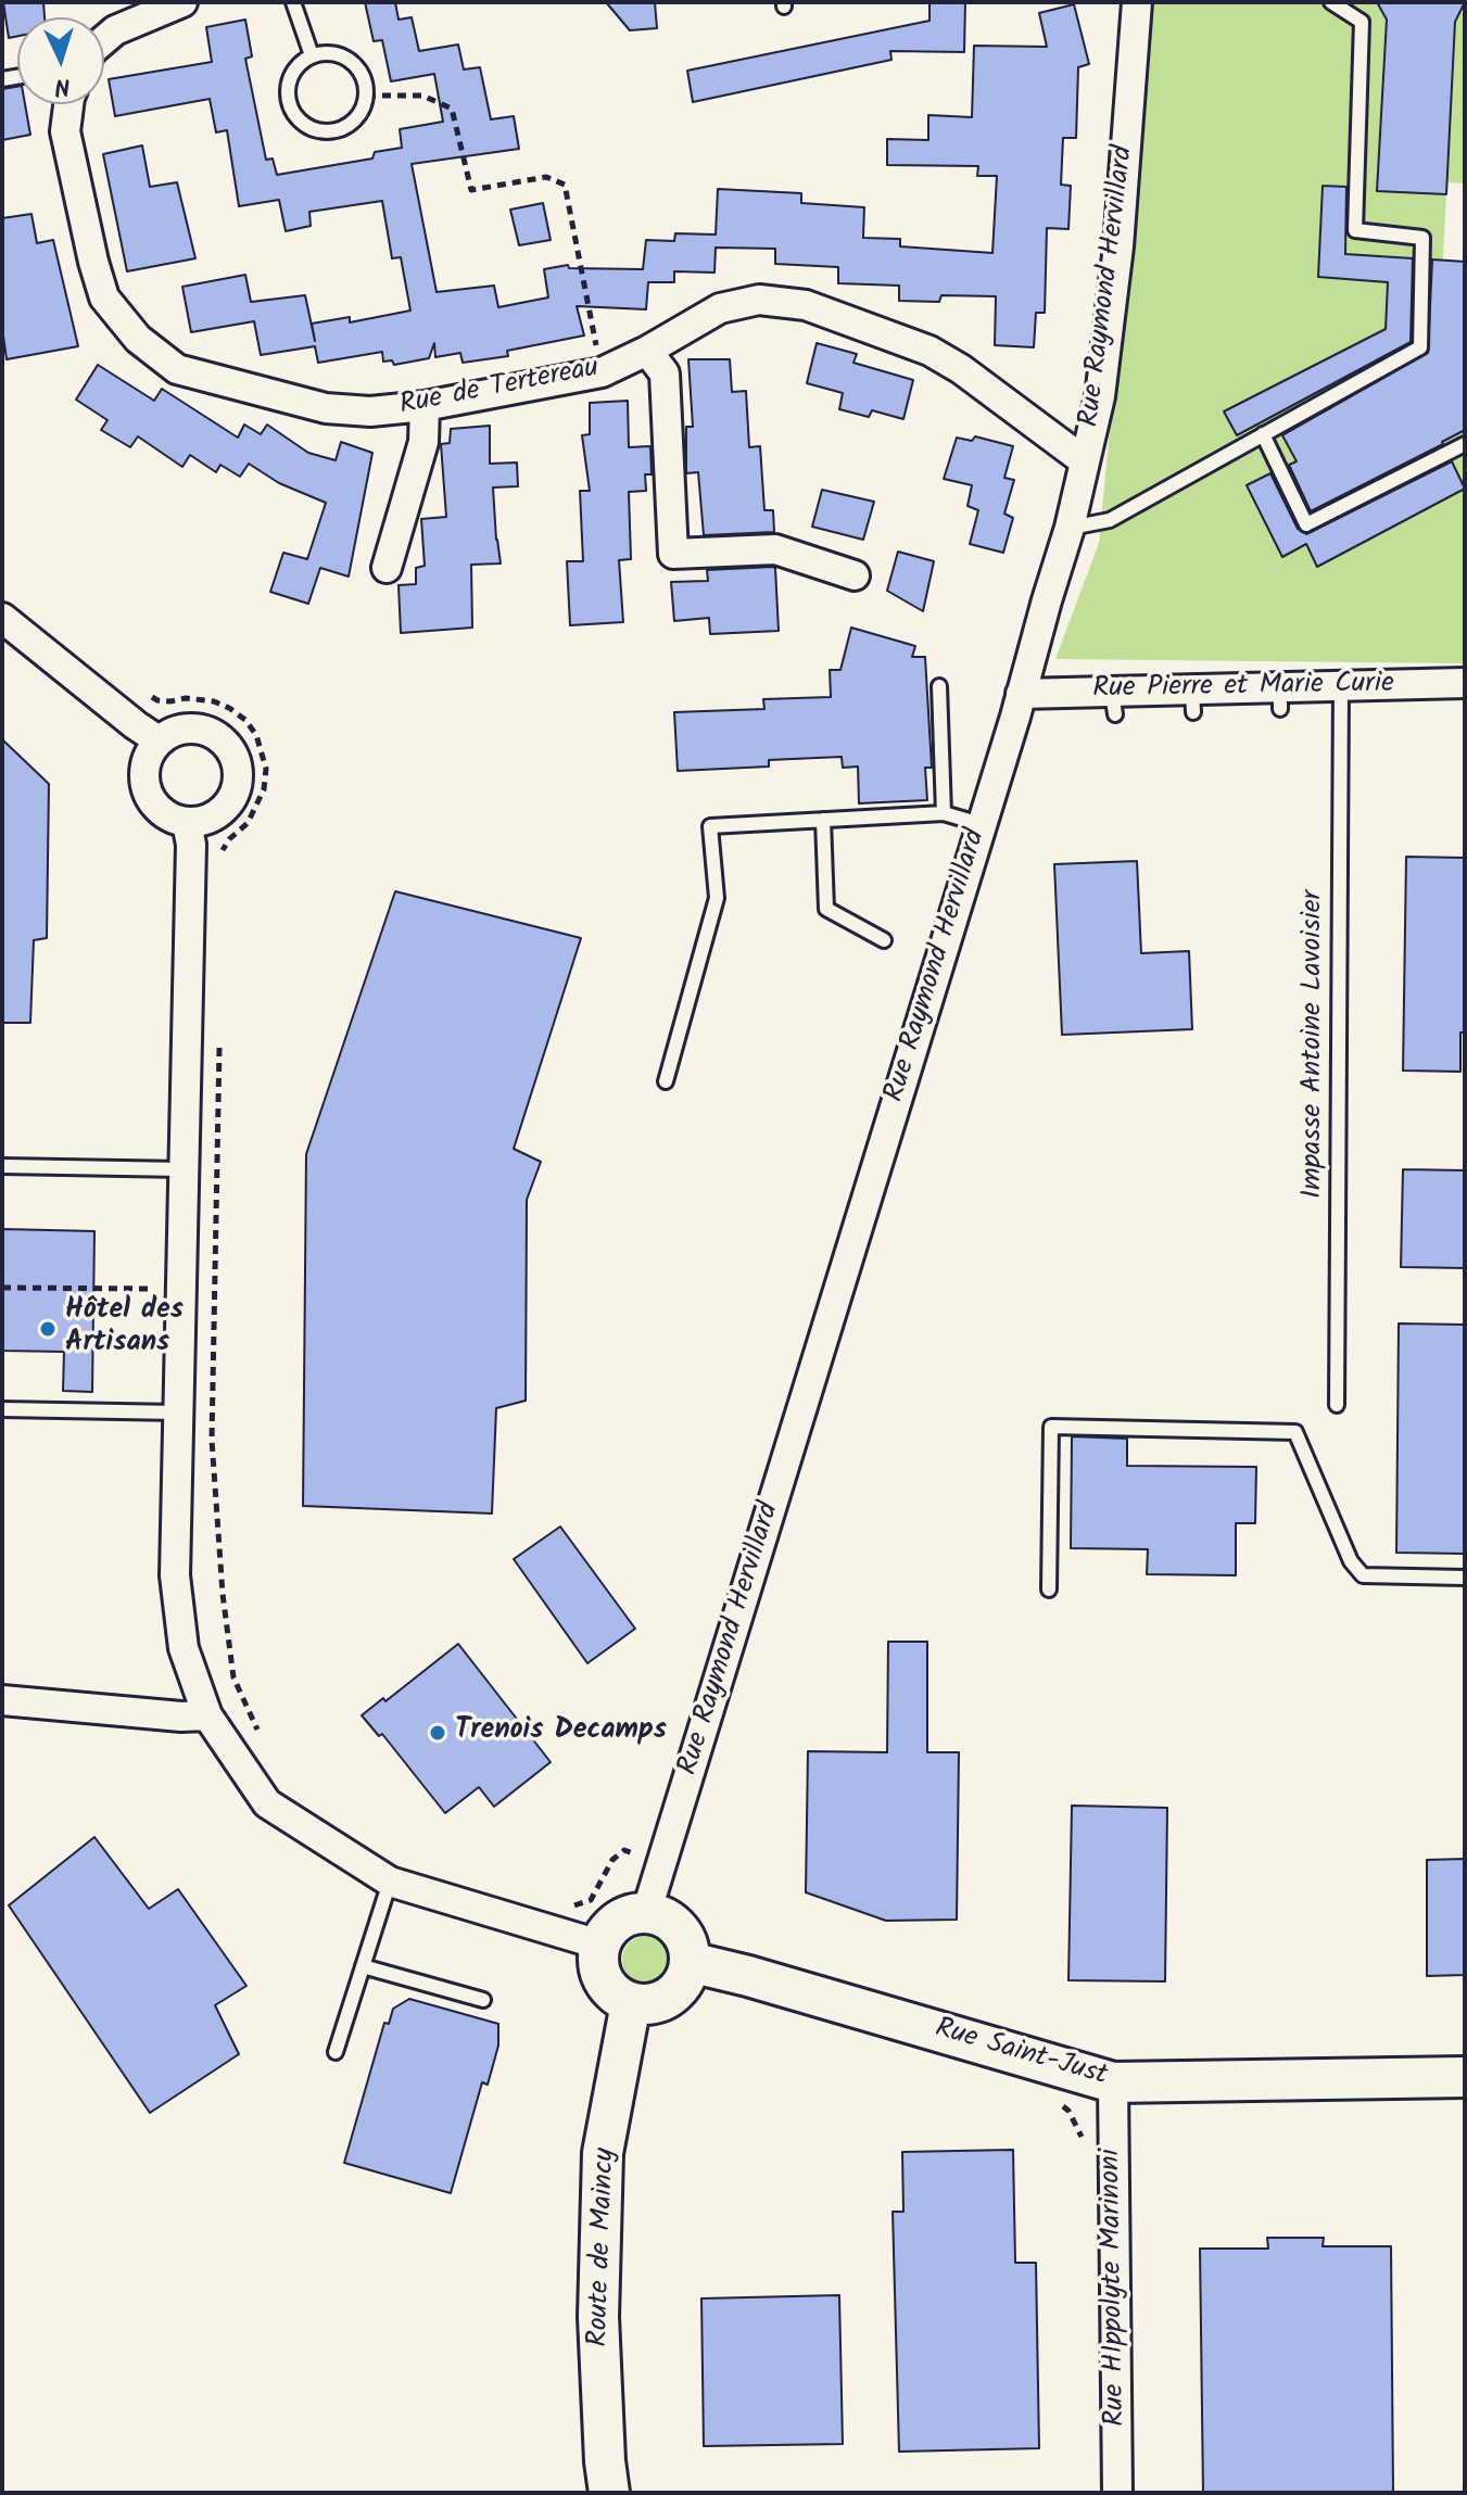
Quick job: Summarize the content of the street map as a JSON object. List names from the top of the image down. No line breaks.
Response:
{"streets":{"street":["Rue Raymond Hervillard","Rue de Tertereau","Rue Pierre et Marie Curie","Rue Saint-Just","Route de Maincy","Rue HIppolyte Marinoni"],"lane":["Impasse Antoine Lavoisier"]},"crossings":[["Rue Raymond Hervillard","Rue de Tertereau"],["Rue Raymond Hervillard","Rue Pierre et Marie Curie"],["Rue Raymond Hervillard","Rue Saint-Just"],["Rue Raymond Hervillard","Route de Maincy"],["Rue Pierre et Marie Curie","Impasse Antoine Lavoisier"],["Rue Saint-Just","Route de Maincy"],["Rue Saint-Just","Rue HIppolyte Marinoni"]],"places":["Hôtel des Artisans","Trenois Decamps"],"north":"bottom"}
